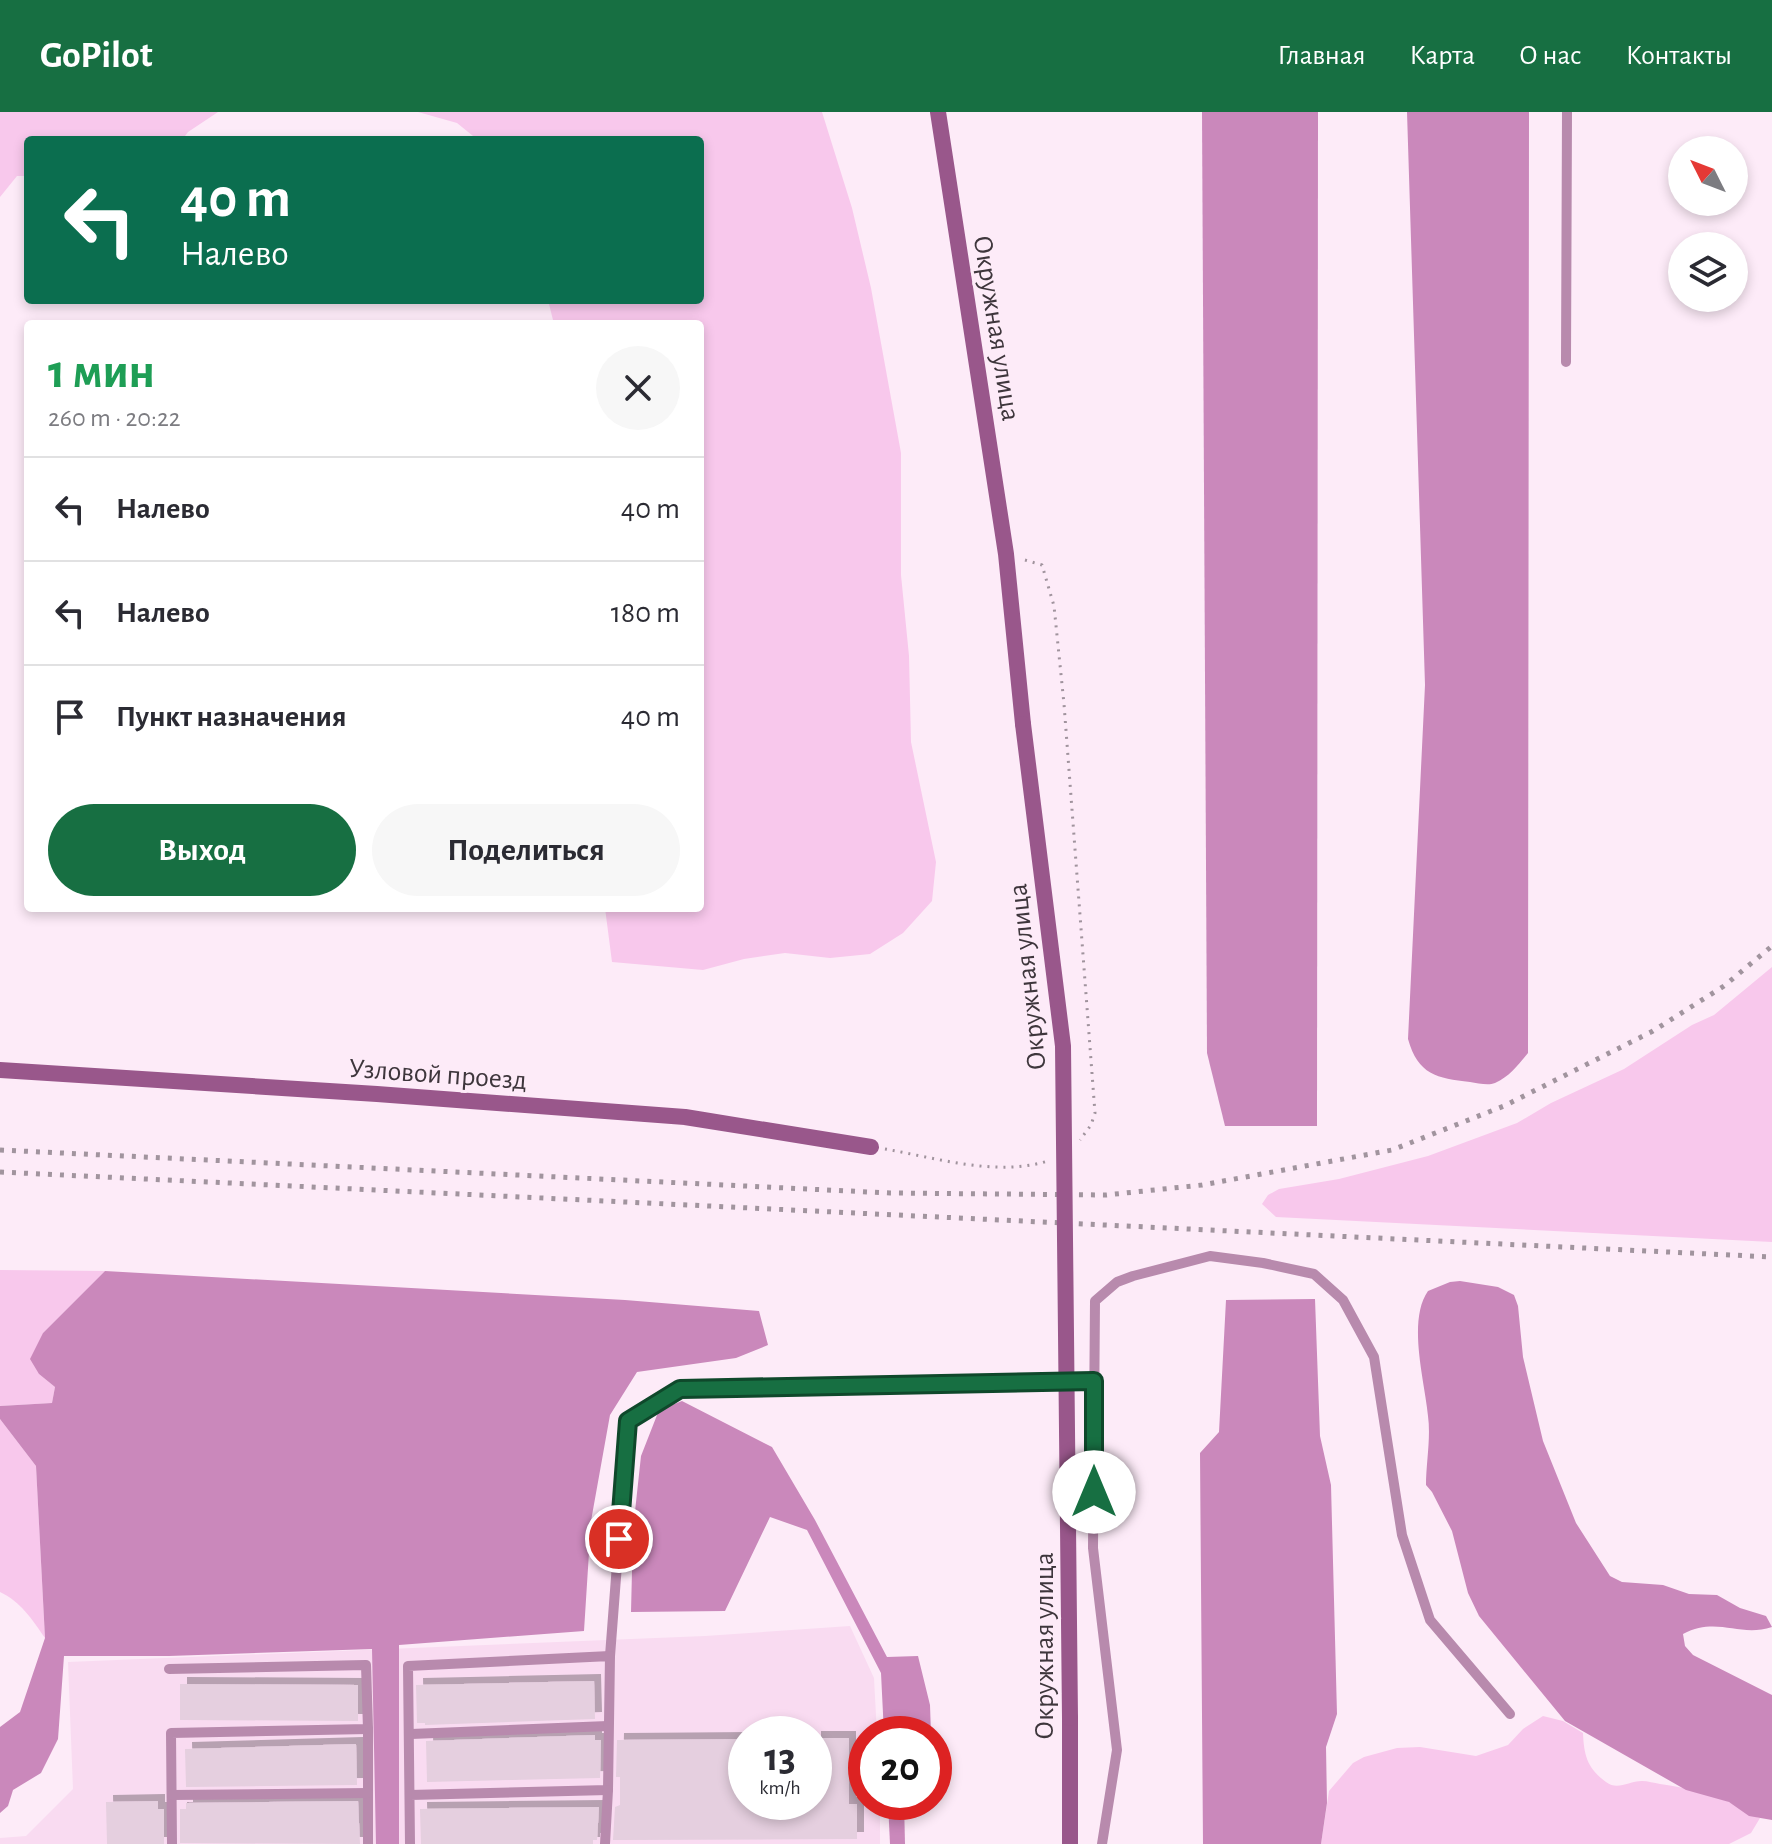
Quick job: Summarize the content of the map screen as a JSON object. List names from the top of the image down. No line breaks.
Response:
{"streets":{"main road":["Окружная улица","Узловой проезд"]},"north":"top left","page":{"header":"GoPilot","nav":["Главная","Карта","О нас","Контакты"],"turn":["40 m","Налево"],"heading":["1 мин","260 m · 20:22"],"list":[{"name":"Налево","value":"40 m"},{"name":"Налево","value":"180 m"},{"name":"Пункт назначения","value":"40 m"}],"buttons":["Выход","Поделиться"],"speed":"13 km/h","limit":"20"}}
